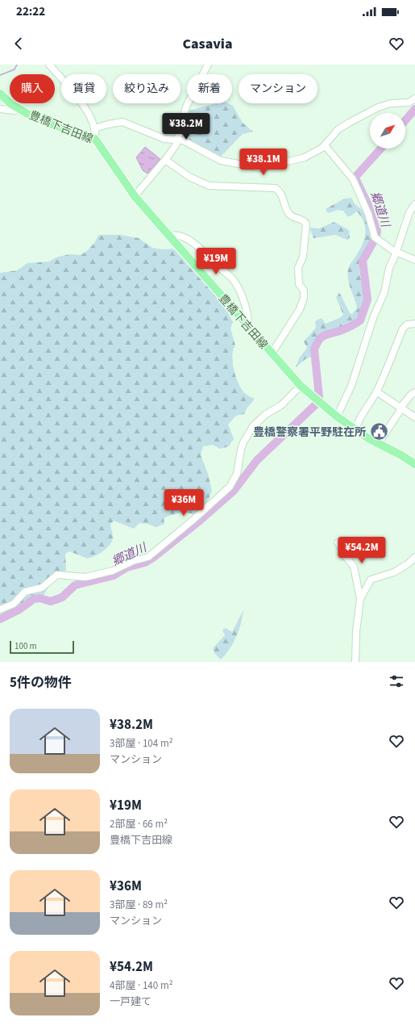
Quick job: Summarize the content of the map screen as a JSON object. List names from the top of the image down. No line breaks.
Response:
{"streets":{"main road":["豊橋下吉田線"]},"water":["郷道川"],"places":{"public building":["豊橋警察署平野駐在所"]},"scale_bar":"100 m","north":"top right","page":{"status":"22:22","header":"Casavia","chip":["購入","賃貸","絞り込み","新着","マンション"],"price":["¥38.2M","¥38.1M","¥19M","¥36M","¥54.2M"],"scale":"100 m","heading":"5件の物件","list":[{"name":"¥38.2M","note":"3部屋 · 104 m² · マンション"},{"name":"¥19M","note":"2部屋 · 66 m² · 豊橋下吉田線"},{"name":"¥36M","note":"3部屋 · 89 m² · マンション"},{"name":"¥54.2M","note":"4部屋 · 140 m² · 一戸建て"}]}}
